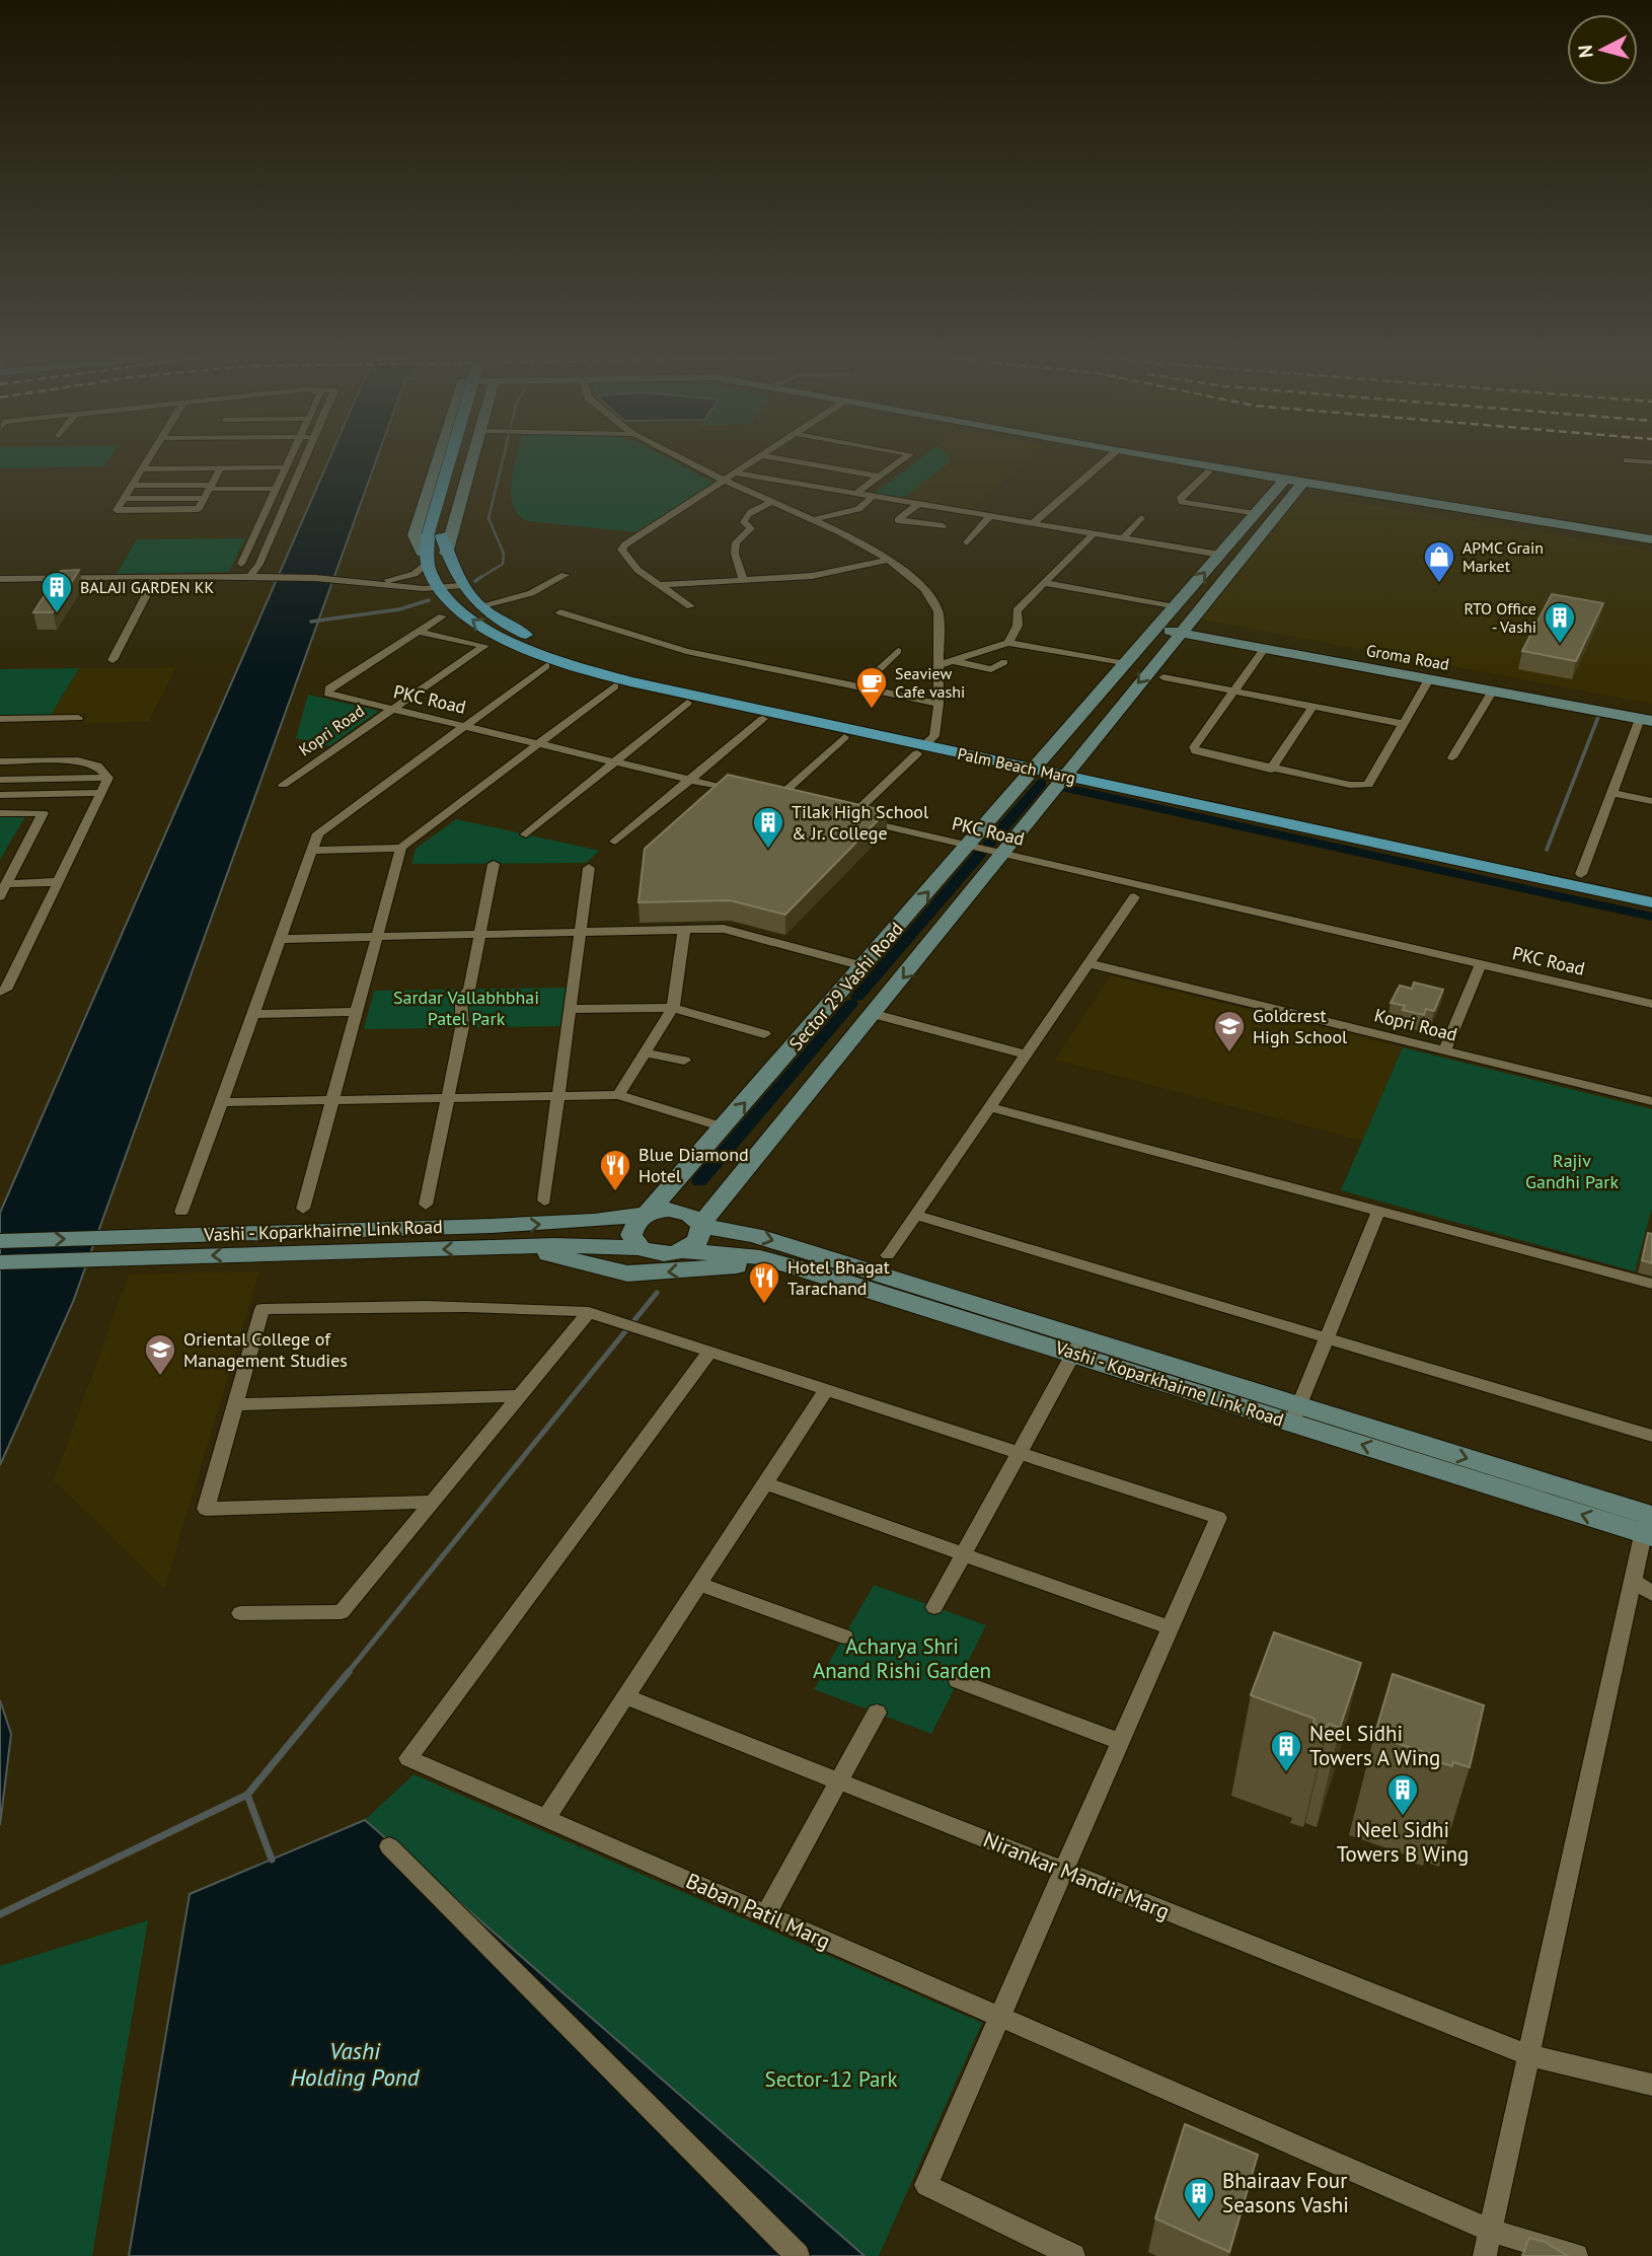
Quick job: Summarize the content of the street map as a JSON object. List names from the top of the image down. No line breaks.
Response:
{"streets":{"main road":["Groma Road","Palm Beach Marg","Sector 29 Vashi Road","Vashi - Koparkhairne Link Road"],"street":["PKC Road","Kopri Road","Nirankar Mandir Marg","Baban Patil Marg"]},"crossings":[["Groma Road","Sector 29 Vashi Road"],["PKC Road","Kopri Road"],["PKC Road","Palm Beach Marg"],["PKC Road","Sector 29 Vashi Road"],["Palm Beach Marg","Sector 29 Vashi Road"],["Sector 29 Vashi Road","Vashi - Koparkhairne Link Road"]],"water":["Vashi Holding Pond"],"parks":["Sardar Vallabhbhai Patel Park","Rajiv Gandhi Park","Acharya Shri Anand Rishi Garden","Sector-12 Park"],"places":{"shop":["APMC Grain Market"],"building":["BALAJI GARDEN KK","RTO Office - Vashi","Tilak High School & Jr. College","Neel Sidhi Towers A Wing","Neel Sidhi Towers B Wing","Bhairaav Four Seasons Vashi"],"cafe":["Seaview Cafe vashi"],"school or university":["Goldcrest High School","Oriental College of Management Studies"],"restaurant":["Blue Diamond Hotel","Hotel Bhagat Tarachand"]},"north":"left"}
